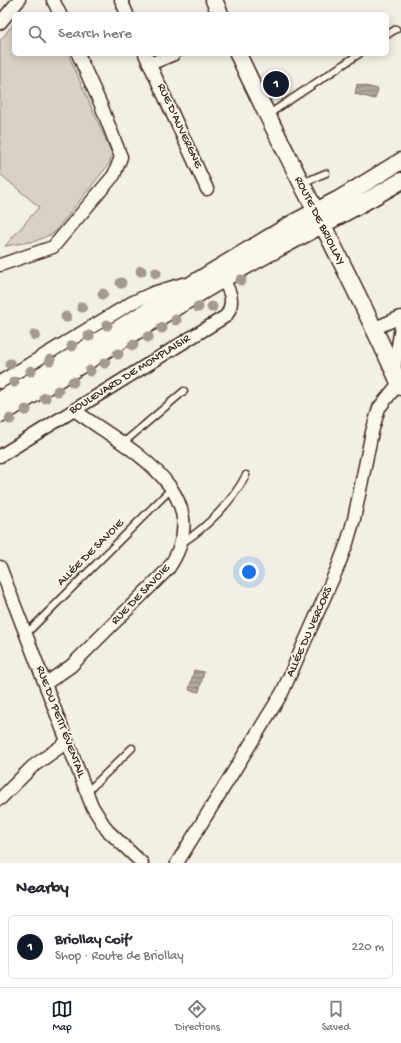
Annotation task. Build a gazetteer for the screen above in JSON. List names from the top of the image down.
{
  "streets": {
    "main road": ["ROUTE DE BRIOLLAY"],
    "street": [
      "RUE D'AUVERGNE",
      "BOULEVARD DE MONPLAISIR",
      "RUE DE SAVOIE",
      "ALLÉE DU VERCORS",
      "RUE DU PETIT ÉVENTAIL"
    ],
    "lane": ["ALLÉE DE SAVOIE"]
  },
  "crossings": [
    ["ROUTE DE BRIOLLAY", "ALLÉE DU VERCORS"],
    ["BOULEVARD DE MONPLAISIR", "RUE DE SAVOIE"],
    ["ALLÉE DE SAVOIE", "RUE DE SAVOIE"],
    ["ALLÉE DE SAVOIE", "RUE DU PETIT ÉVENTAIL"],
    ["RUE DE SAVOIE", "RUE DU PETIT ÉVENTAIL"]
  ],
  "page": {
    "search": "Search here",
    "pins": "1",
    "heading": "Nearby",
    "list": [
      {
        "mark": "1",
        "name": "Briollay Coif’",
        "note": "Shop · Route de Briollay",
        "value": "220 m"
      }
    ],
    "nav": ["Map", "Directions", "Saved"]
  }
}
